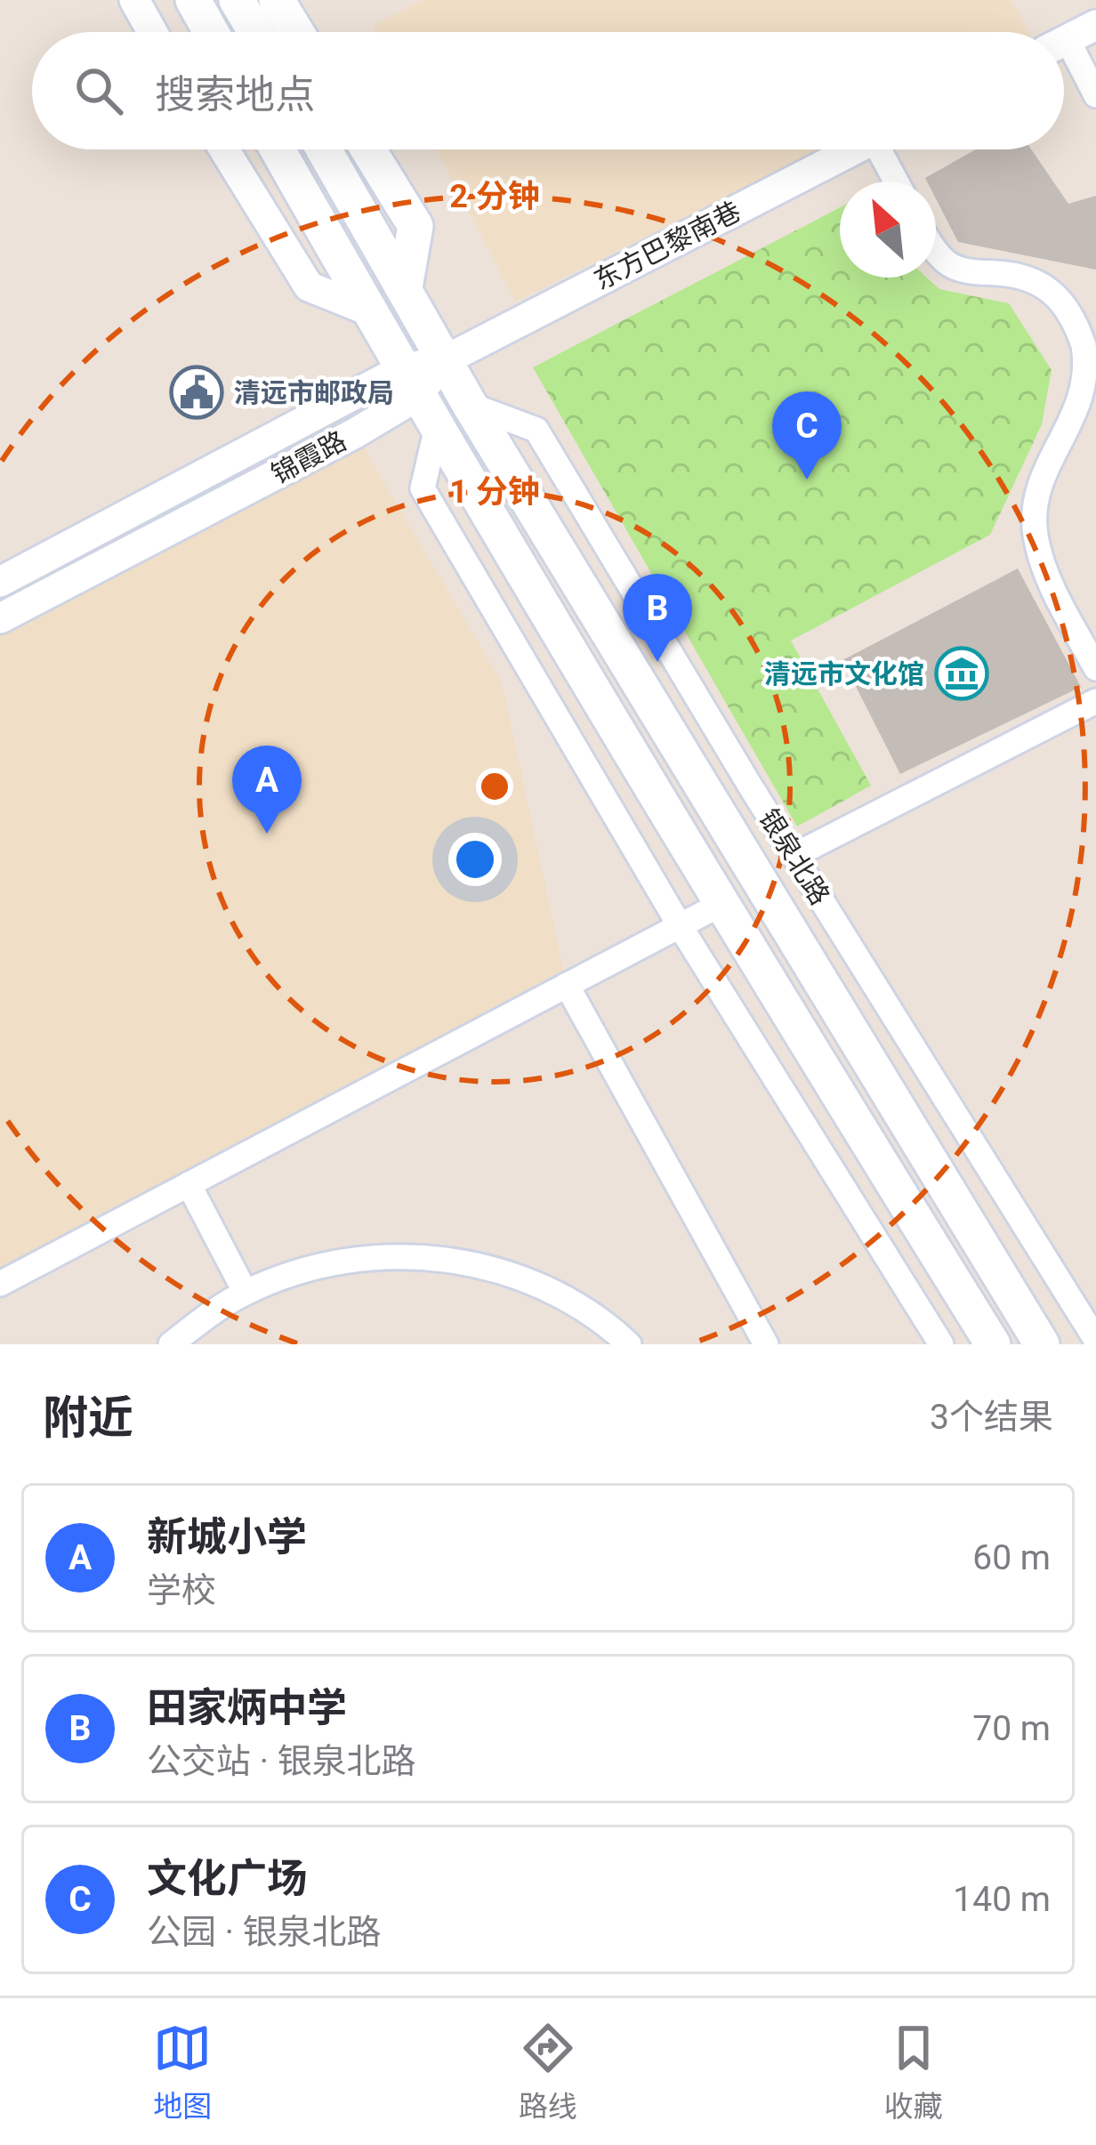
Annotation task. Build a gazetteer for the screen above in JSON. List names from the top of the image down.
{
  "streets": {
    "main road": ["银泉北路"],
    "street": ["东方巴黎南巷", "锦霞路"]
  },
  "crossings": [
    ["东方巴黎南巷", "锦霞路"],
    ["东方巴黎南巷", "银泉北路"],
    ["锦霞路", "银泉北路"]
  ],
  "places": {
    "public building": ["清远市邮政局"],
    "museum": ["清远市文化馆"]
  },
  "north": "top left",
  "page": {
    "search": "搜索地点",
    "pins": ["C", "B", "A"],
    "heading": ["附近", "3个结果"],
    "list": [
      {
        "mark": "A",
        "name": "新城小学",
        "note": "学校",
        "value": "60 m"
      },
      {
        "mark": "B",
        "name": "田家炳中学",
        "note": "公交站 · 银泉北路",
        "value": "70 m"
      },
      {
        "mark": "C",
        "name": "文化广场",
        "note": "公园 · 银泉北路",
        "value": "140 m"
      }
    ],
    "nav": ["地图", "路线", "收藏"]
  },
  "rings": ["2 分钟", "1 分钟"]
}
